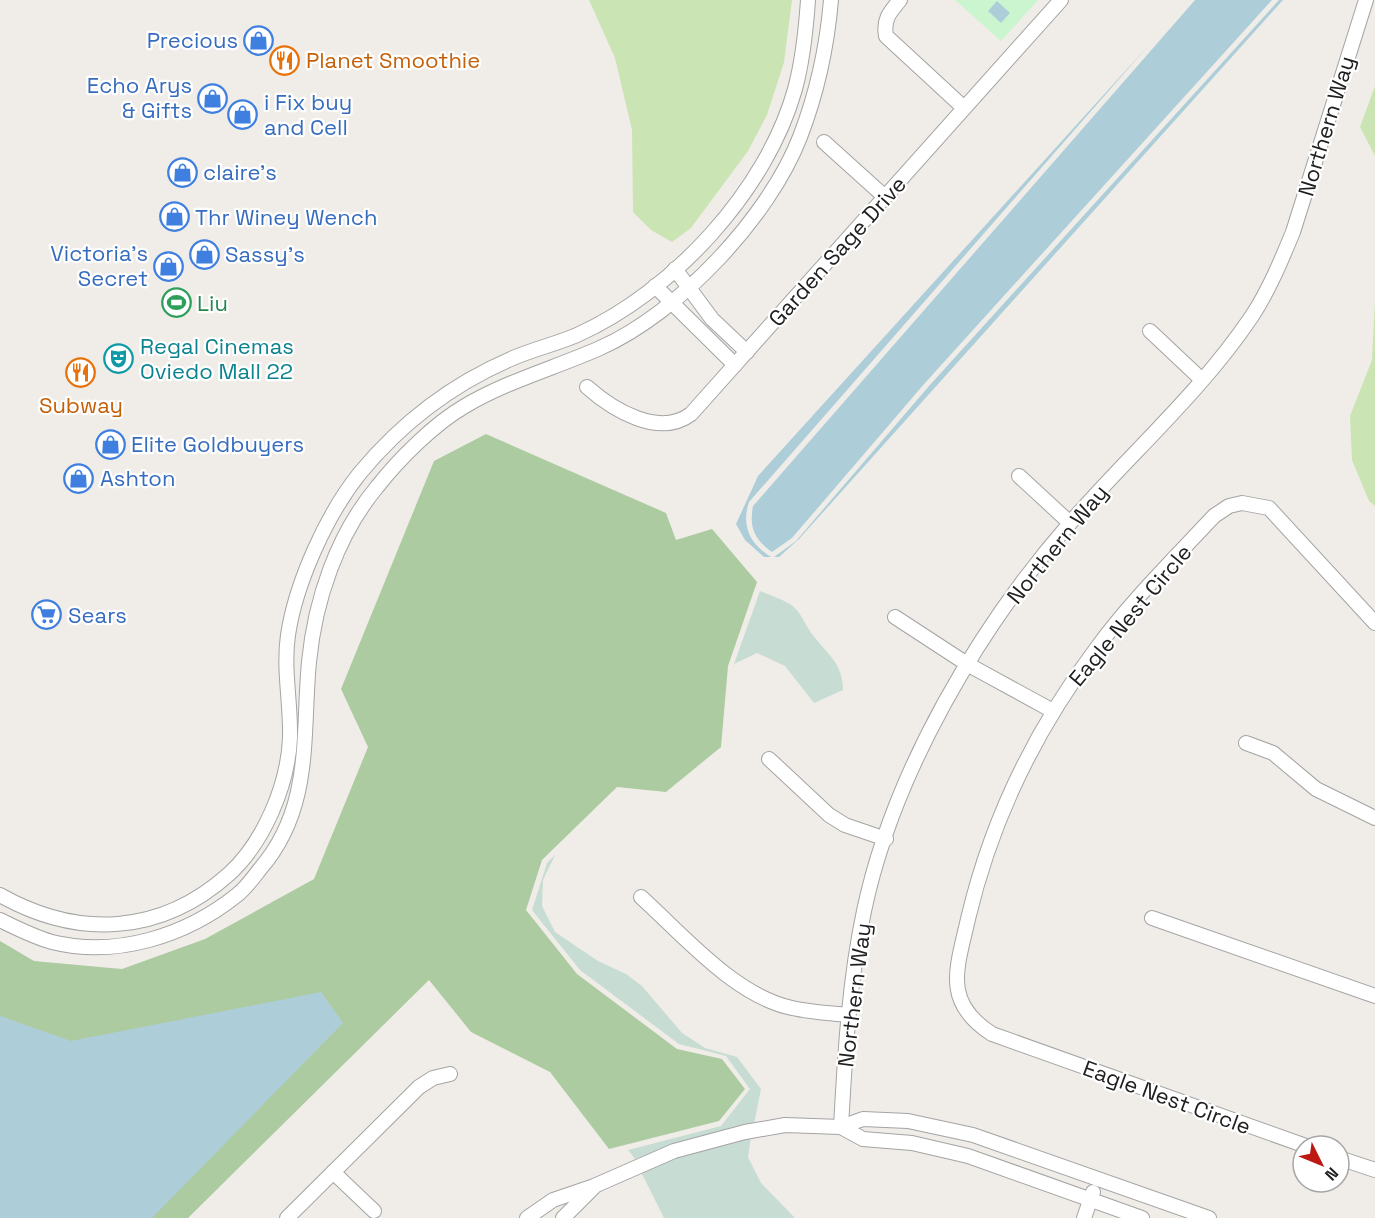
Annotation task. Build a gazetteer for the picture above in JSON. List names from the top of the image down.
{
  "streets": {
    "street": ["Northern Way", "Garden Sage Drive", "Eagle Nest Circle"]
  },
  "places": {
    "shop": [
      "Precious",
      "Echo Arys & Gifts",
      "i Fix buy and Cell",
      "claire's",
      "Thr Winey Wench",
      "Sassy's",
      "Victoria's Secret",
      "Elite Goldbuyers",
      "Ashton"
    ],
    "restaurant": ["Planet Smoothie", "Subway"],
    "sports": ["Liu"],
    "theatre": ["Regal Cinemas Oviedo Mall 22"],
    "supermarket": ["Sears"]
  },
  "north": "bottom right"
}
